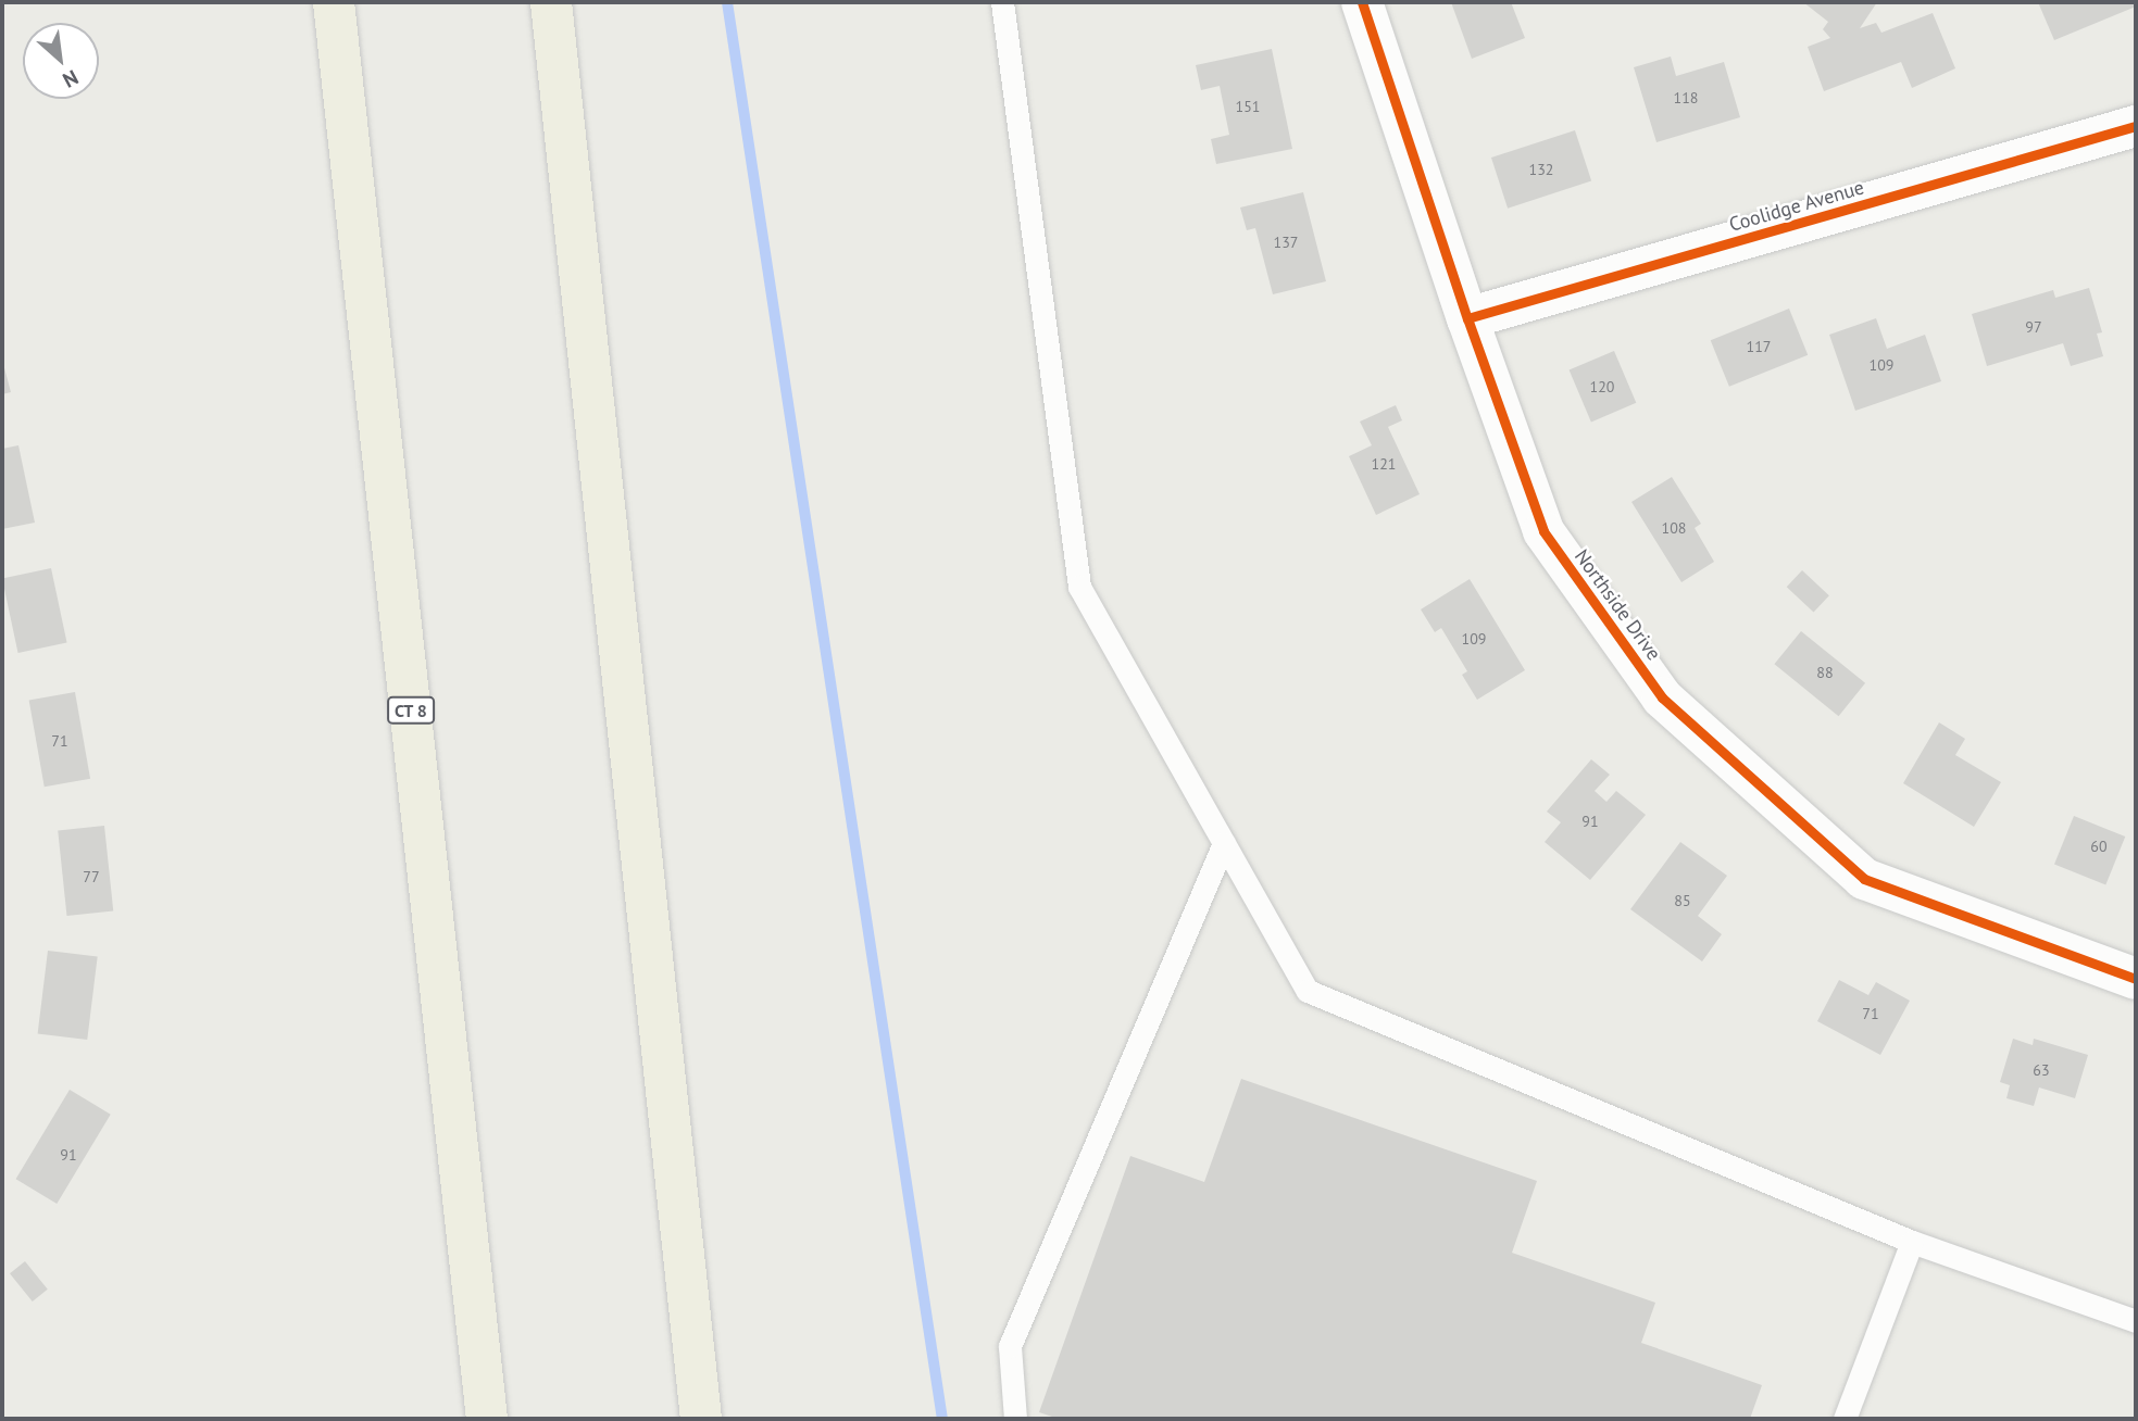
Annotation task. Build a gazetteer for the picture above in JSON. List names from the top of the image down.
{
  "streets": {
    "highway": ["CT 8"],
    "street": ["Coolidge Avenue", "Northside Drive"]
  },
  "crossings": [
    ["Coolidge Avenue", "Northside Drive"]
  ],
  "house_numbers": [
    "118",
    "151",
    "132",
    "137",
    "97",
    "117",
    "109",
    "120",
    "121",
    "108",
    "109",
    "88",
    "71",
    "91",
    "60",
    "77",
    "85",
    "71",
    "63",
    "91"
  ],
  "north": "bottom right"
}
